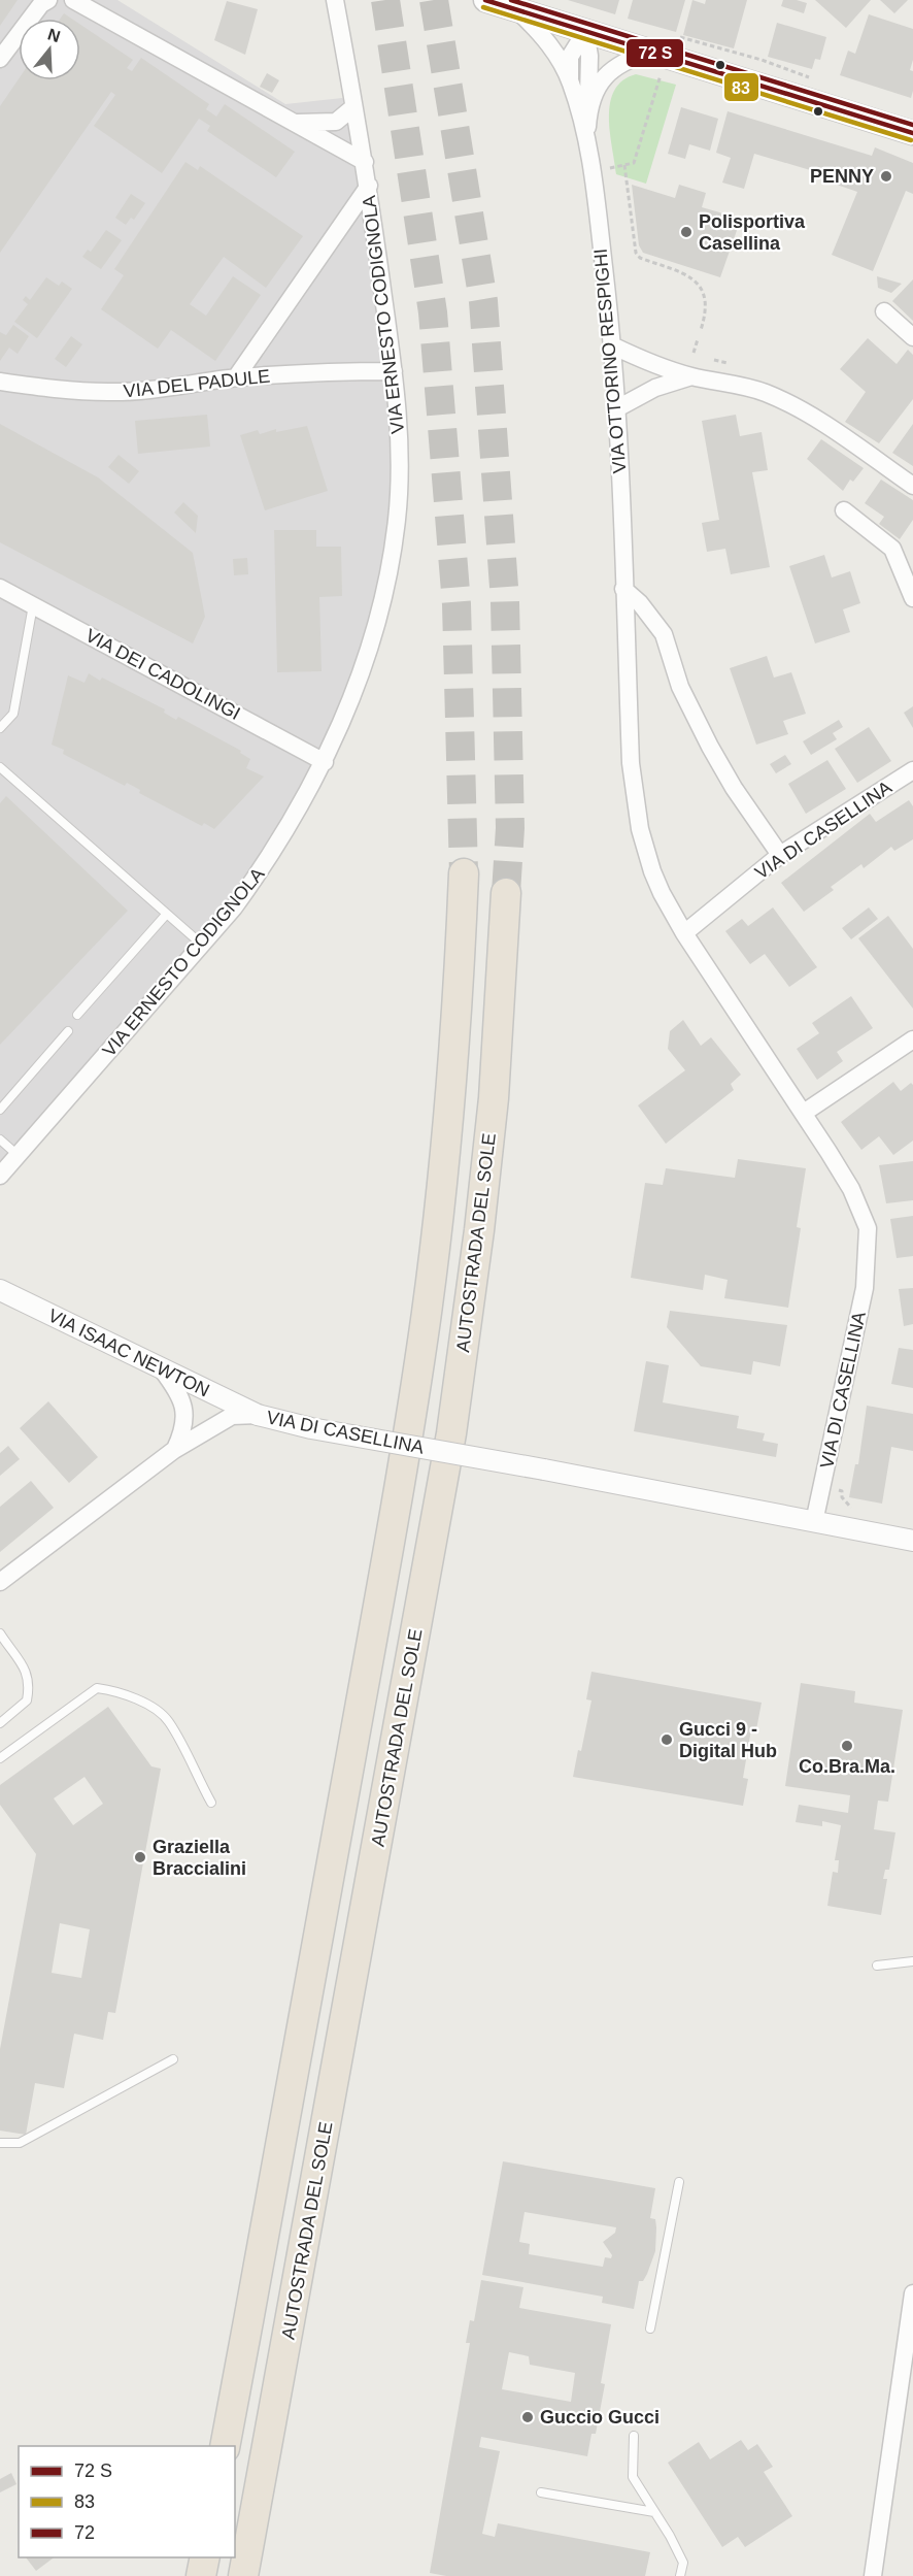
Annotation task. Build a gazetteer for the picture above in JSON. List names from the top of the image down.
{
  "streets": {
    "highway": ["AUTOSTRADA DEL SOLE"],
    "street": [
      "VIA ERNESTO CODIGNOLA",
      "VIA OTTORINO RESPIGHI",
      "VIA DEL PADULE",
      "VIA DEI CADOLINGI",
      "VIA DI CASELLINA",
      "VIA ISAAC NEWTON"
    ]
  },
  "crossings": [
    ["VIA ERNESTO CODIGNOLA", "VIA DEL PADULE"],
    ["VIA ERNESTO CODIGNOLA", "VIA DEI CADOLINGI"],
    ["VIA OTTORINO RESPIGHI", "VIA DI CASELLINA"],
    ["VIA DI CASELLINA", "VIA ISAAC NEWTON"]
  ],
  "places": [
    "PENNY",
    "Polisportiva Casellina",
    "Gucci 9 - Digital Hub",
    "Co.Bra.Ma.",
    "Graziella Braccialini",
    "Guccio Gucci"
  ],
  "lines": ["transit line 72", "transit line 83"],
  "legend": ["72 S", "83", "72"],
  "north": "top"
}
